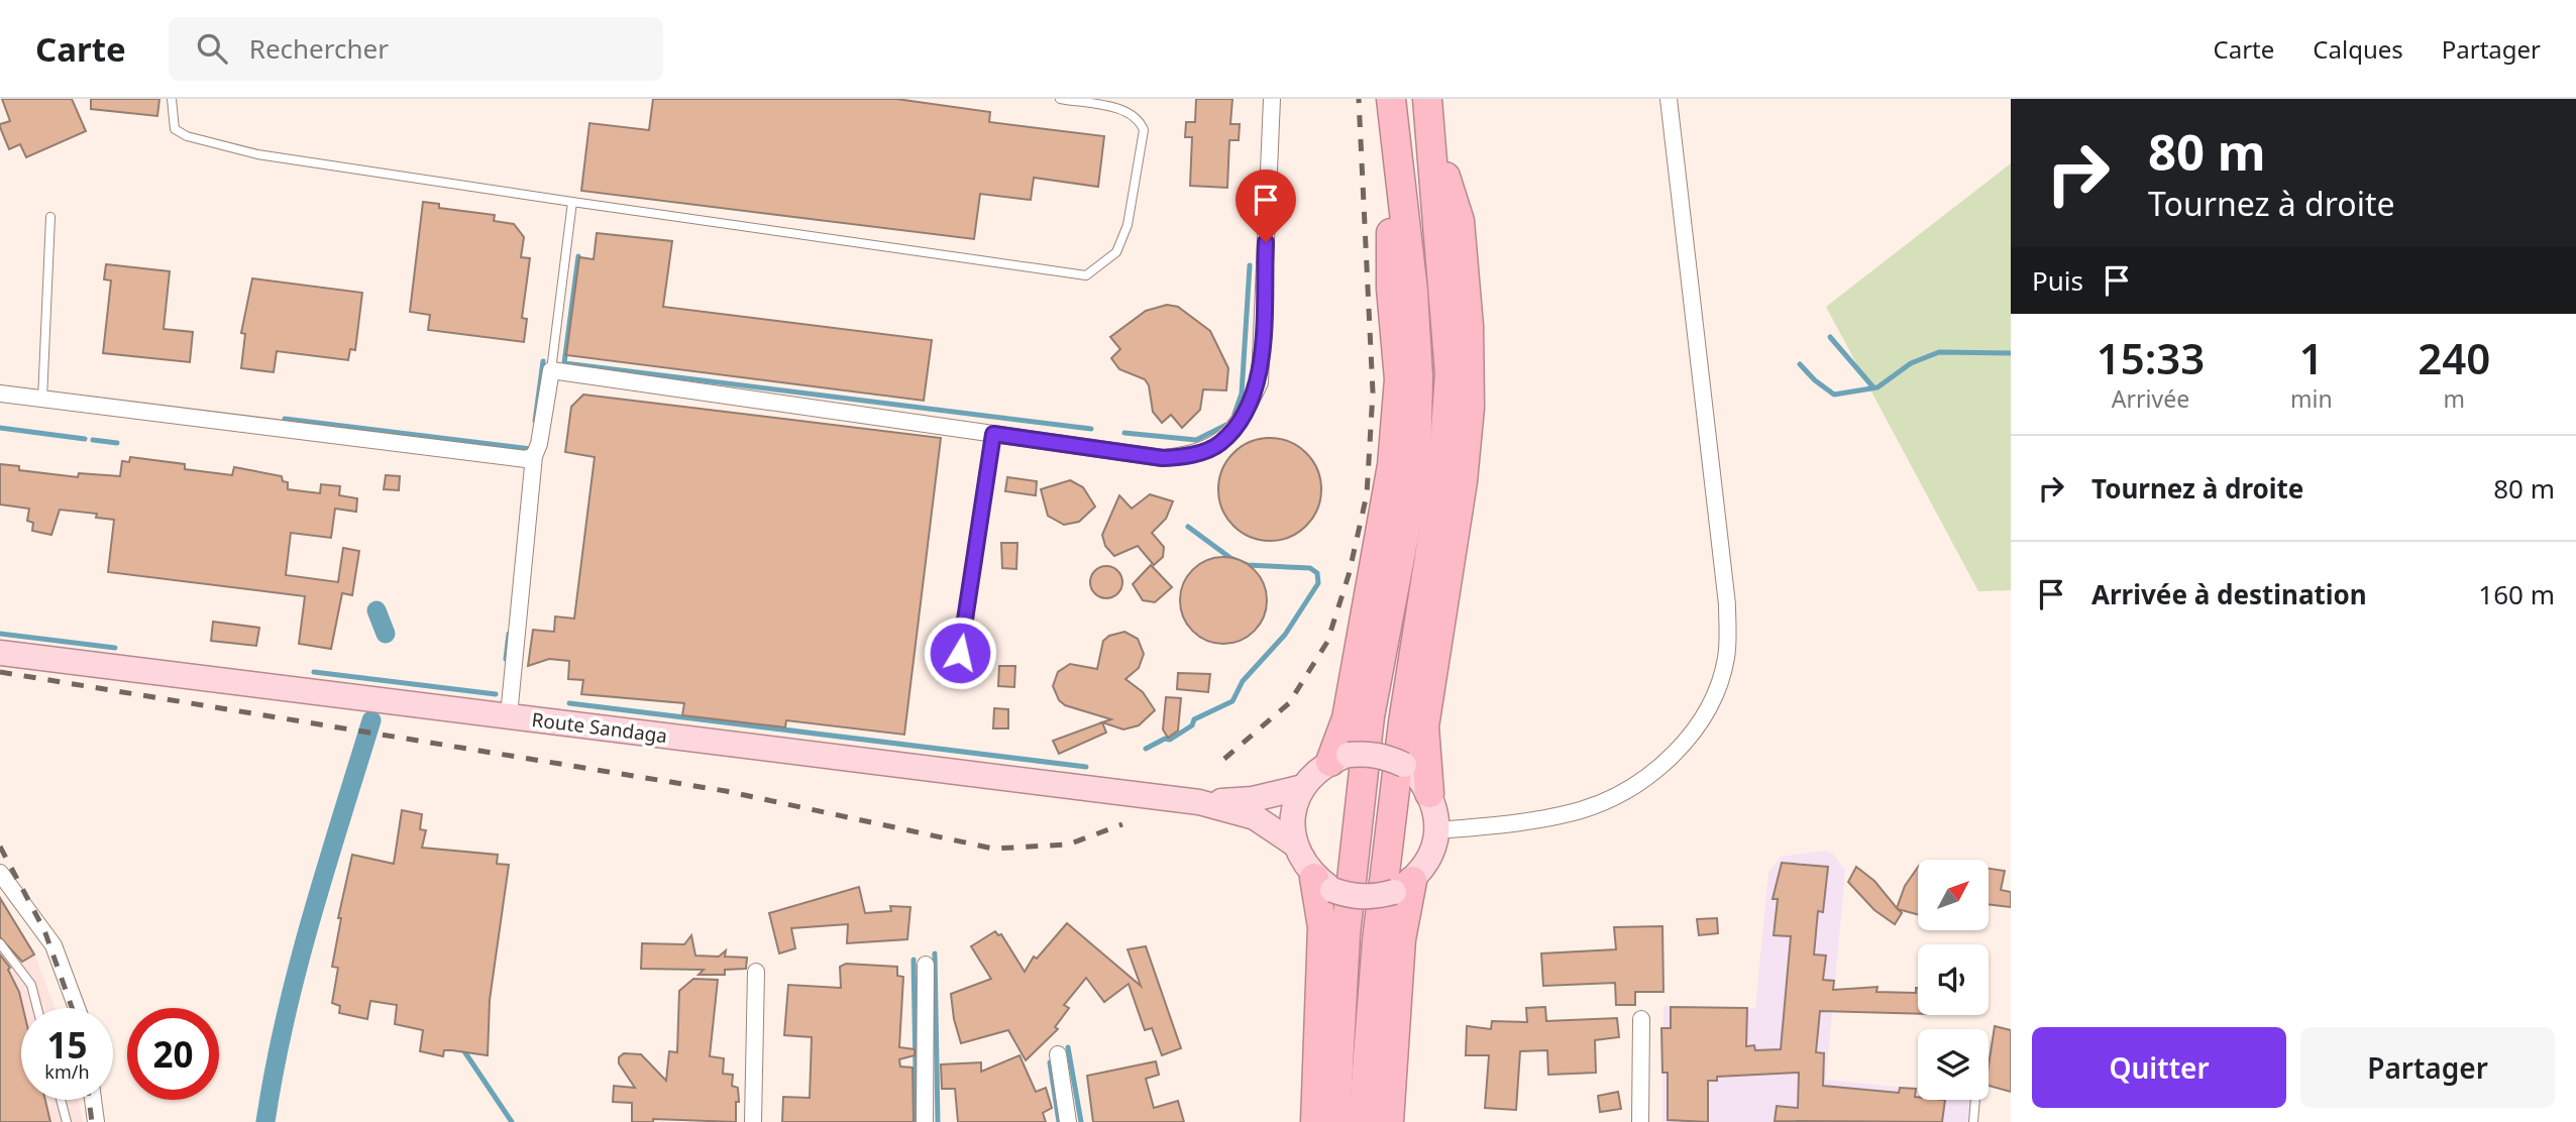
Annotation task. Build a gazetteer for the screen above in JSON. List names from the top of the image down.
{
  "streets": {
    "main road": ["Route Sandaga"]
  },
  "north": "top right",
  "page": {
    "header": "Carte",
    "search": "Rechercher",
    "nav": ["Carte", "Calques", "Partager"],
    "turn": ["80 m", "Tournez à droite"],
    "then": "Puis",
    "eta": [
      "15:33",
      "Arrivée",
      "1",
      "min",
      "240",
      "m"
    ],
    "list": [
      {
        "name": "Tournez à droite",
        "value": "80 m"
      },
      {
        "name": "Arrivée à destination",
        "value": "160 m"
      }
    ],
    "speed": "15 km/h",
    "limit": "20",
    "buttons": ["Quitter", "Partager"]
  }
}
